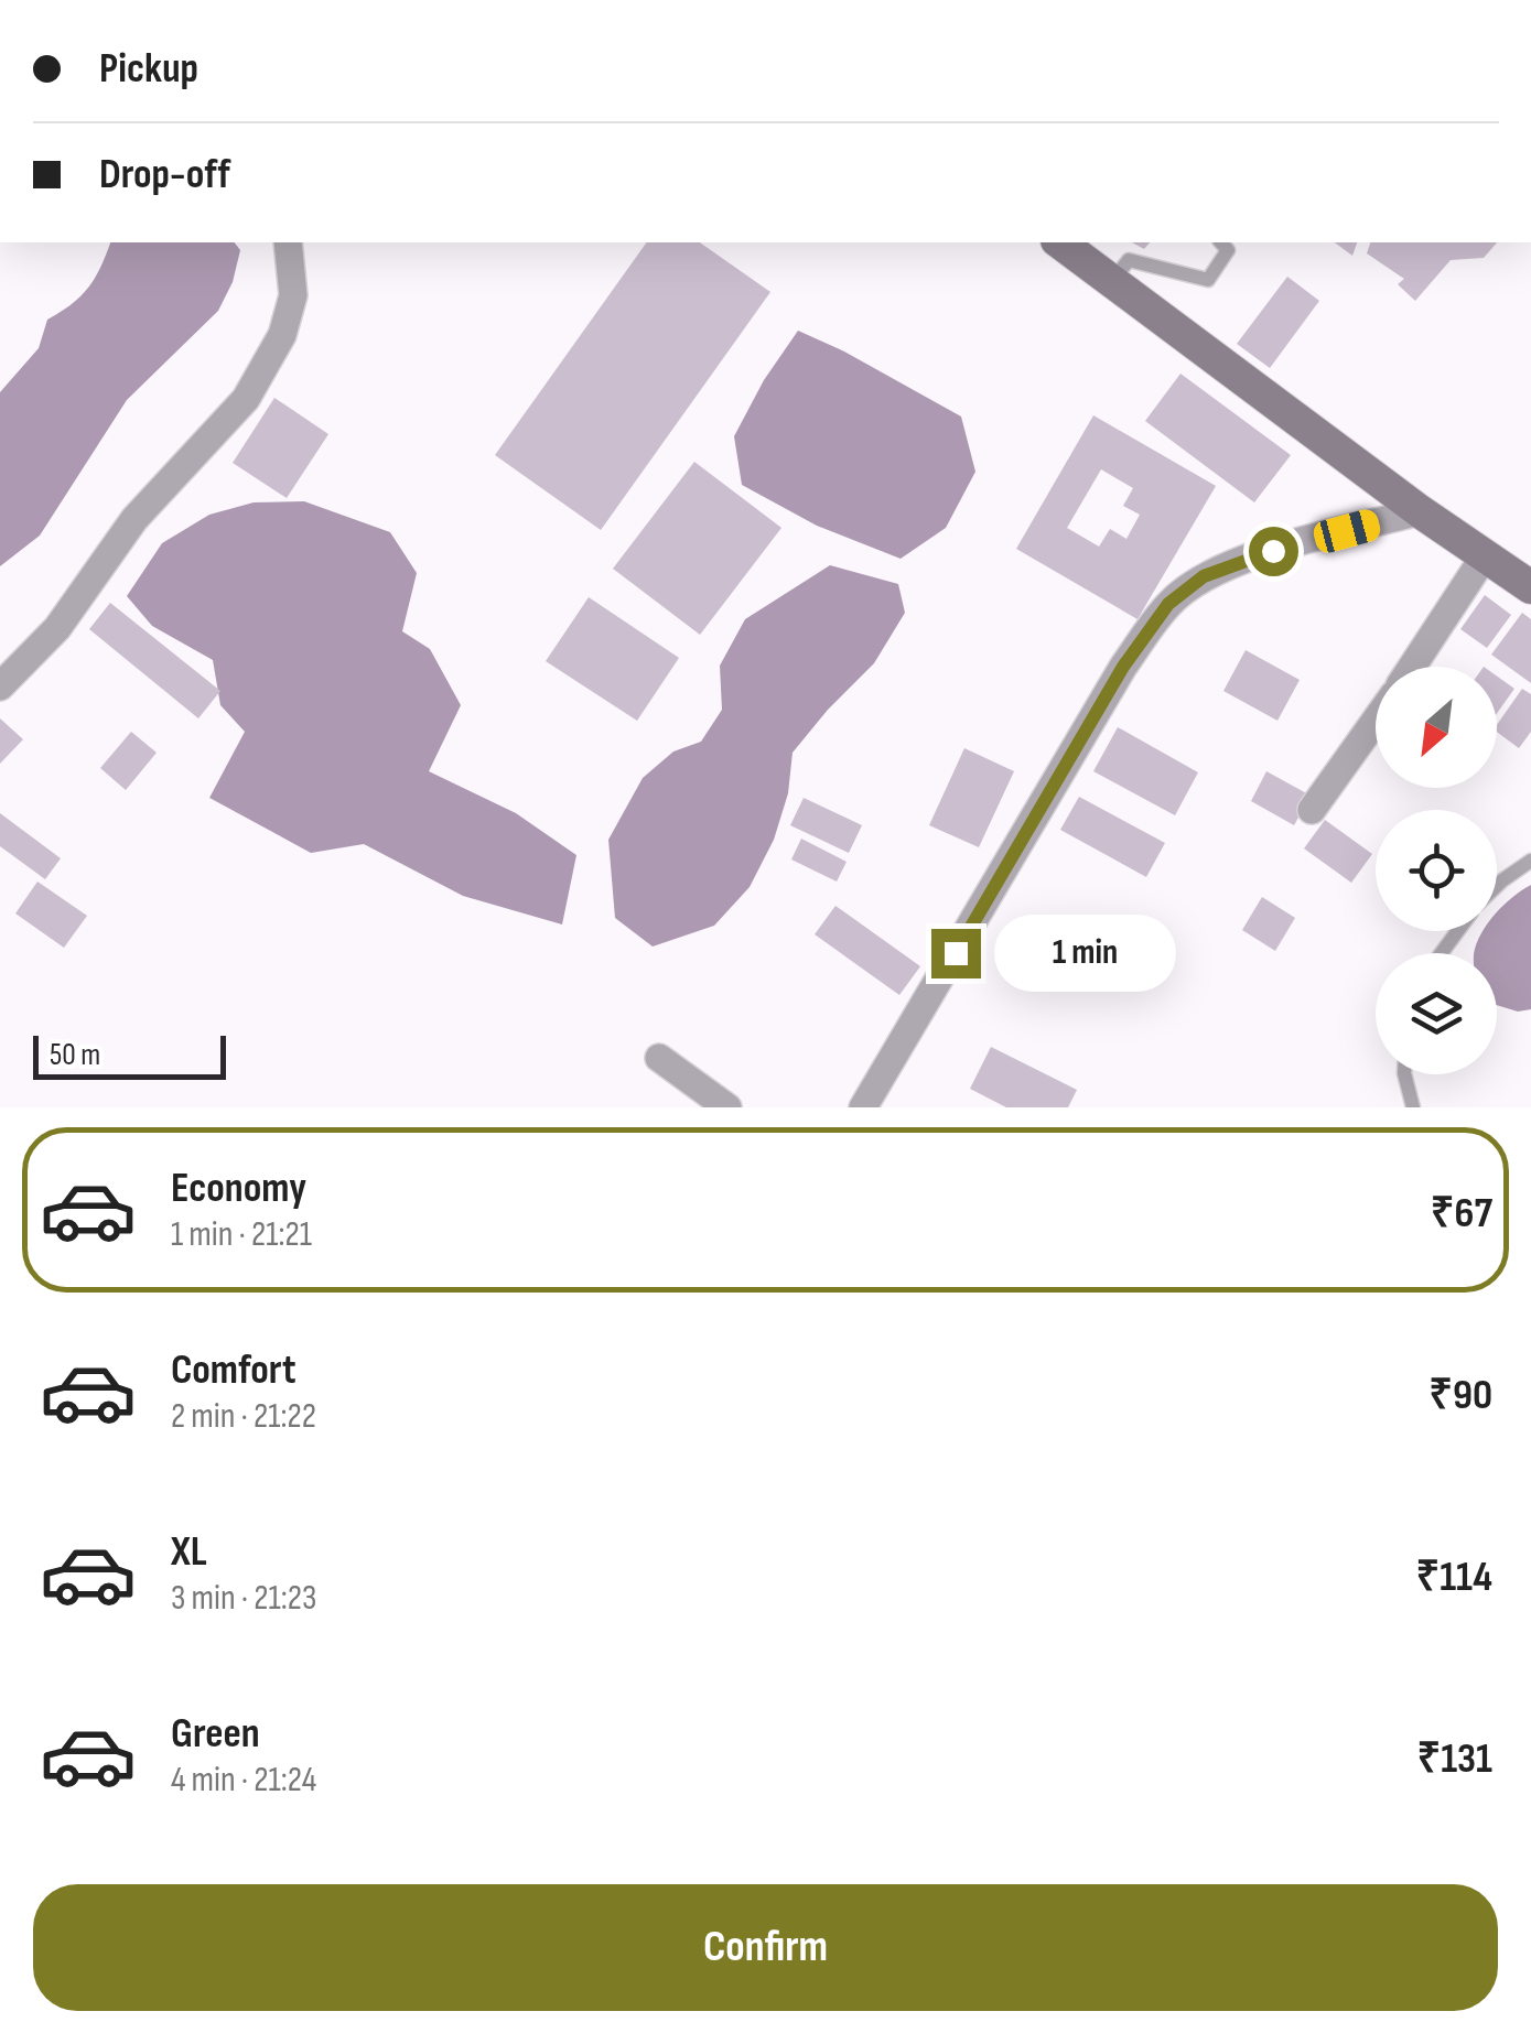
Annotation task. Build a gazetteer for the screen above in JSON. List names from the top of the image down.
{
  "scale_bar": "50 m",
  "north": "bottom left",
  "page": {
    "banner": ["Pickup", "Drop-off"],
    "bubble": "1 min",
    "scale": "50 m",
    "list": [
      {
        "name": "Economy",
        "note": "1 min · 21:21",
        "value": "₹67"
      },
      {
        "name": "Comfort",
        "note": "2 min · 21:22",
        "value": "₹90"
      },
      {
        "name": "XL",
        "note": "3 min · 21:23",
        "value": "₹114"
      },
      {
        "name": "Green",
        "note": "4 min · 21:24",
        "value": "₹131"
      }
    ],
    "buttons": "Confirm"
  }
}
